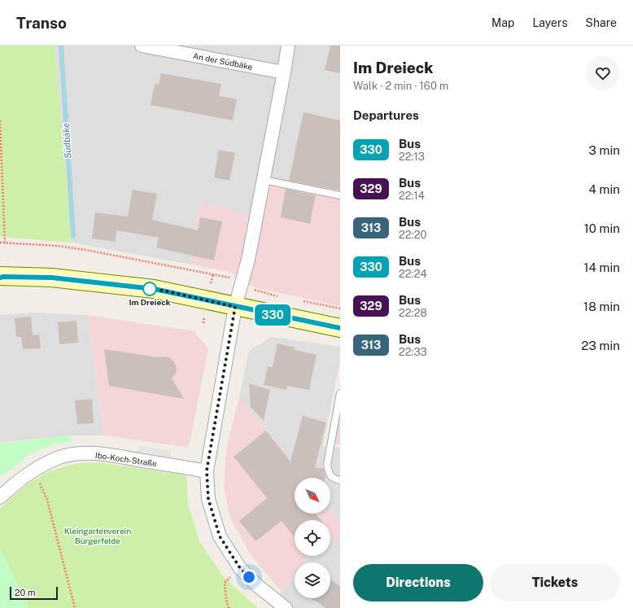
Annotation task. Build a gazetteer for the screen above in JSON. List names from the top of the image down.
{
  "streets": {
    "street": ["An der Südbäke", "Ibo-Koch-Straße"]
  },
  "water": ["Südbäke"],
  "parks": ["Kleingartenverein Bürgerfelde"],
  "places": ["Im Dreieck"],
  "lines": ["bus line 330"],
  "scale_bar": "20 m",
  "north": "bottom right",
  "page": {
    "header": "Transo",
    "nav": ["Map", "Layers", "Share"],
    "on_map": "330",
    "heading": [
      ["Im Dreieck", "Walk · 2 min · 160 m"],
      "Departures"
    ],
    "list": [
      {
        "mark": "330",
        "name": "Bus",
        "note": "22:13",
        "value": "3 min"
      },
      {
        "mark": "329",
        "name": "Bus",
        "note": "22:14",
        "value": "4 min"
      },
      {
        "mark": "313",
        "name": "Bus",
        "note": "22:20",
        "value": "10 min"
      },
      {
        "mark": "330",
        "name": "Bus",
        "note": "22:24",
        "value": "14 min"
      },
      {
        "mark": "329",
        "name": "Bus",
        "note": "22:28",
        "value": "18 min"
      },
      {
        "mark": "313",
        "name": "Bus",
        "note": "22:33",
        "value": "23 min"
      }
    ],
    "buttons": ["Directions", "Tickets"],
    "scale": "20 m"
  }
}
